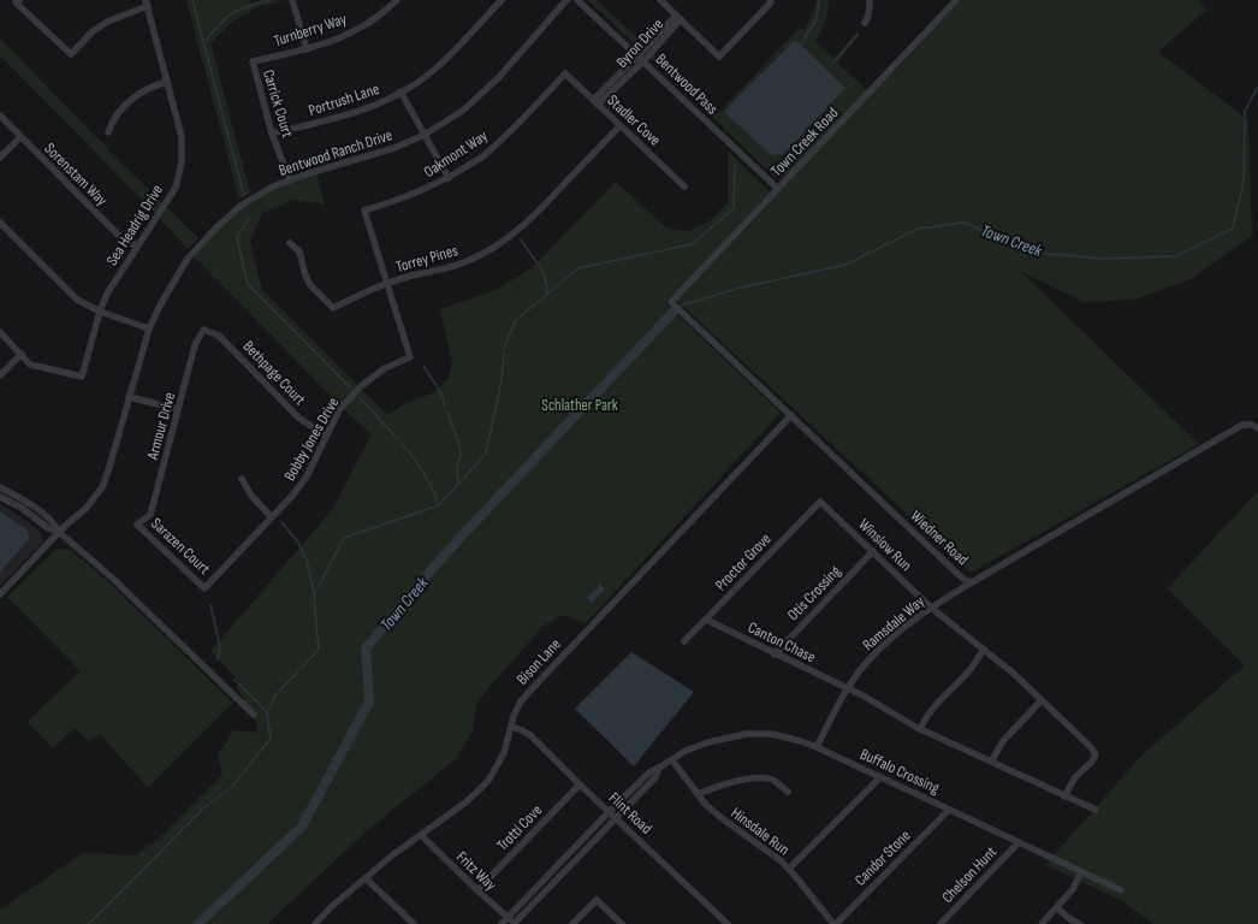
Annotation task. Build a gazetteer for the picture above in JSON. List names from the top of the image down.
{
  "streets": {
    "street": [
      "Turnberry Way",
      "Byron Drive",
      "Bentwood Pass",
      "Portrush Lane",
      "Carrick Court",
      "Stadler Cove",
      "Town Creek Road",
      "Bentwood Ranch Drive",
      "Oakmont Way",
      "Sorenstam Way",
      "Sea Headrig Drive",
      "Torrey Pines",
      "Bethpage Court",
      "Armour Drive",
      "Bobby Jones Drive",
      "Wiedner Road",
      "Winslow Run",
      "Sarazen Court",
      "Proctor Grove",
      "Otis Crossing",
      "Ramsdale Way",
      "Canton Chase",
      "Bison Lane",
      "Buffalo Crossing",
      "Flint Road",
      "Trotti Cove",
      "Hinsdale Run",
      "Candor Stone",
      "Fritz Way",
      "Chelson Hunt"
    ]
  },
  "crossings": [
    ["Turnberry Way", "Carrick Court"],
    ["Byron Drive", "Bentwood Pass"],
    ["Byron Drive", "Stadler Cove"],
    ["Bentwood Pass", "Town Creek Road"],
    ["Portrush Lane", "Carrick Court"],
    ["Carrick Court", "Bentwood Ranch Drive"],
    ["Stadler Cove", "Oakmont Way"],
    ["Stadler Cove", "Torrey Pines"],
    ["Town Creek Road", "Wiedner Road"],
    ["Oakmont Way", "Torrey Pines"],
    ["Oakmont Way", "Bobby Jones Drive"],
    ["Sorenstam Way", "Sea Headrig Drive"],
    ["Torrey Pines", "Bobby Jones Drive"],
    ["Bethpage Court", "Armour Drive"],
    ["Bethpage Court", "Bobby Jones Drive"],
    ["Armour Drive", "Sarazen Court"],
    ["Bobby Jones Drive", "Sarazen Court"],
    ["Wiedner Road", "Ramsdale Way"],
    ["Wiedner Road", "Bison Lane"],
    ["Winslow Run", "Proctor Grove"],
    ["Winslow Run", "Otis Crossing"],
    ["Winslow Run", "Ramsdale Way"],
    ["Winslow Run", "Canton Chase"],
    ["Proctor Grove", "Canton Chase"],
    ["Otis Crossing", "Canton Chase"],
    ["Ramsdale Way", "Canton Chase"],
    ["Ramsdale Way", "Buffalo Crossing"],
    ["Bison Lane", "Flint Road"],
    ["Bison Lane", "Fritz Way"],
    ["Buffalo Crossing", "Flint Road"],
    ["Buffalo Crossing", "Hinsdale Run"],
    ["Buffalo Crossing", "Candor Stone"],
    ["Buffalo Crossing", "Fritz Way"],
    ["Buffalo Crossing", "Chelson Hunt"],
    ["Flint Road", "Trotti Cove"],
    ["Trotti Cove", "Fritz Way"],
    ["Hinsdale Run", "Candor Stone"]
  ],
  "water": ["Town Creek"],
  "parks": ["Schlather Park"]
}
